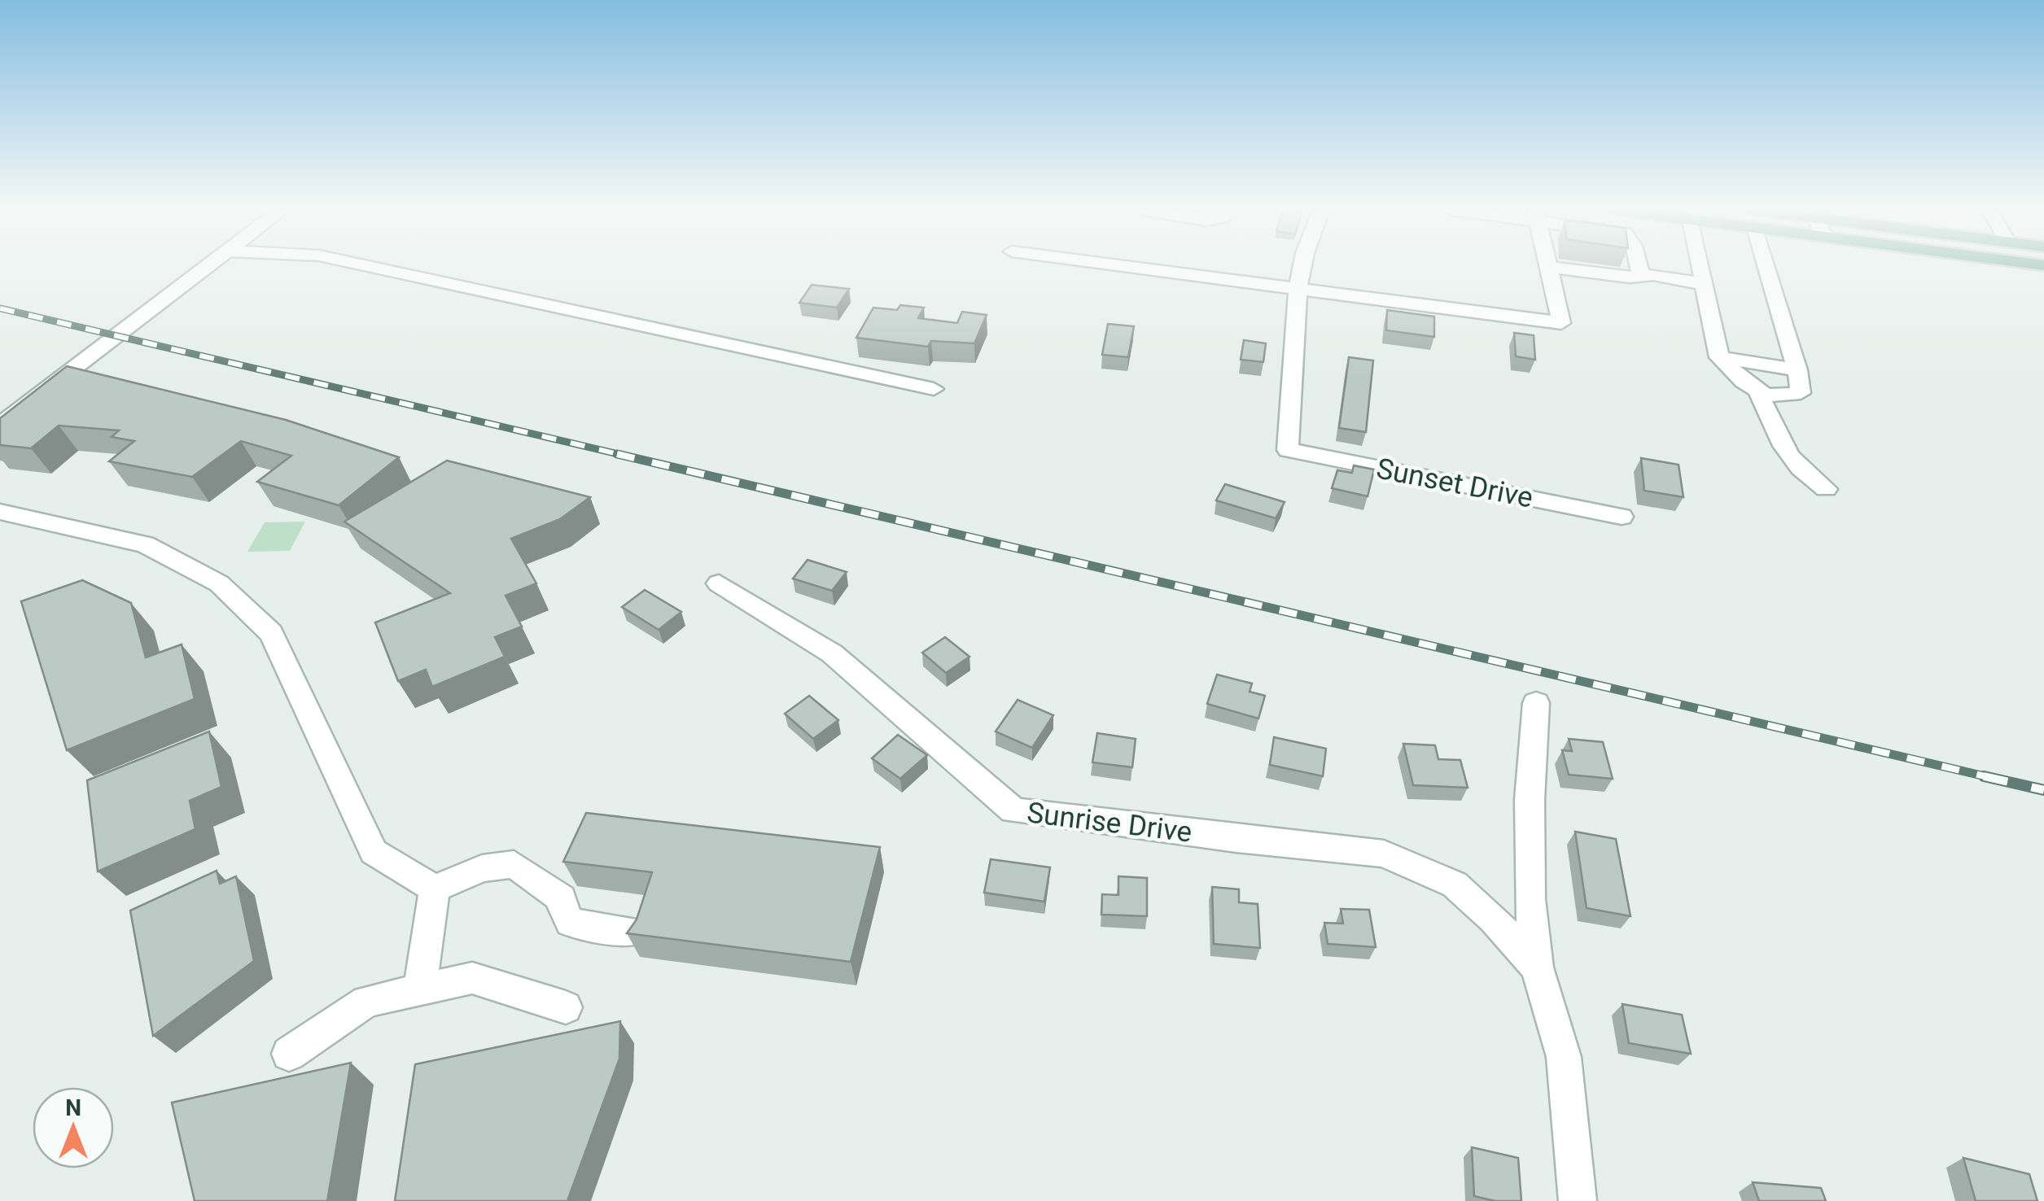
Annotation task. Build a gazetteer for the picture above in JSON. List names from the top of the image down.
{
  "streets": {
    "street": ["Sunset Drive", "Sunrise Drive"]
  },
  "north": "top"
}
